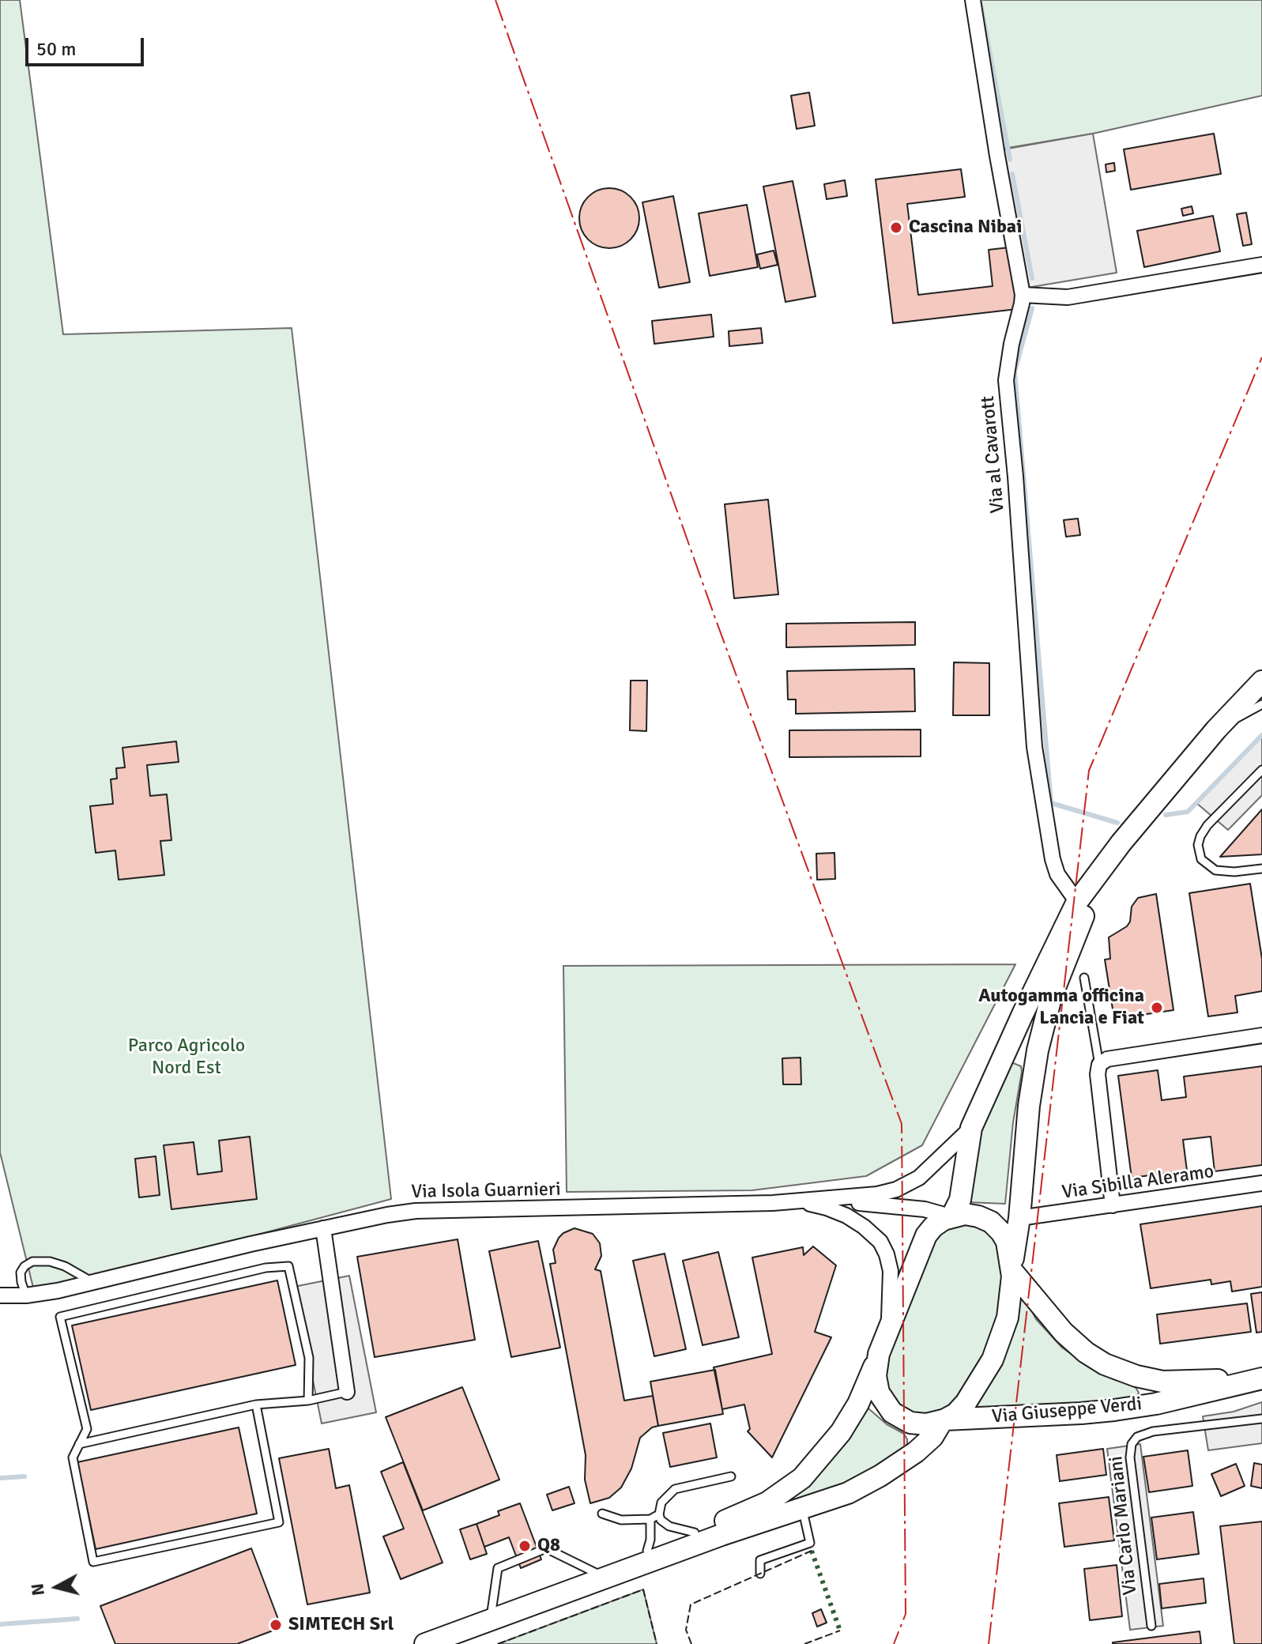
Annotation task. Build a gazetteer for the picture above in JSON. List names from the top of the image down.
{
  "streets": {
    "main road": ["Via Giuseppe Verdi"],
    "street": ["Via al Cavarott", "Via Sibilla Aleramo", "Via Isola Guarnieri"],
    "lane": ["Via Carlo Mariani"]
  },
  "parks": ["Parco Agricolo Nord Est"],
  "places": [
    "Cascina Nibai",
    "Autogamma officina Lancia e Fiat",
    "Q8",
    "SIMTECH Srl"
  ],
  "scale_bar": "50 m",
  "north": "left"
}
